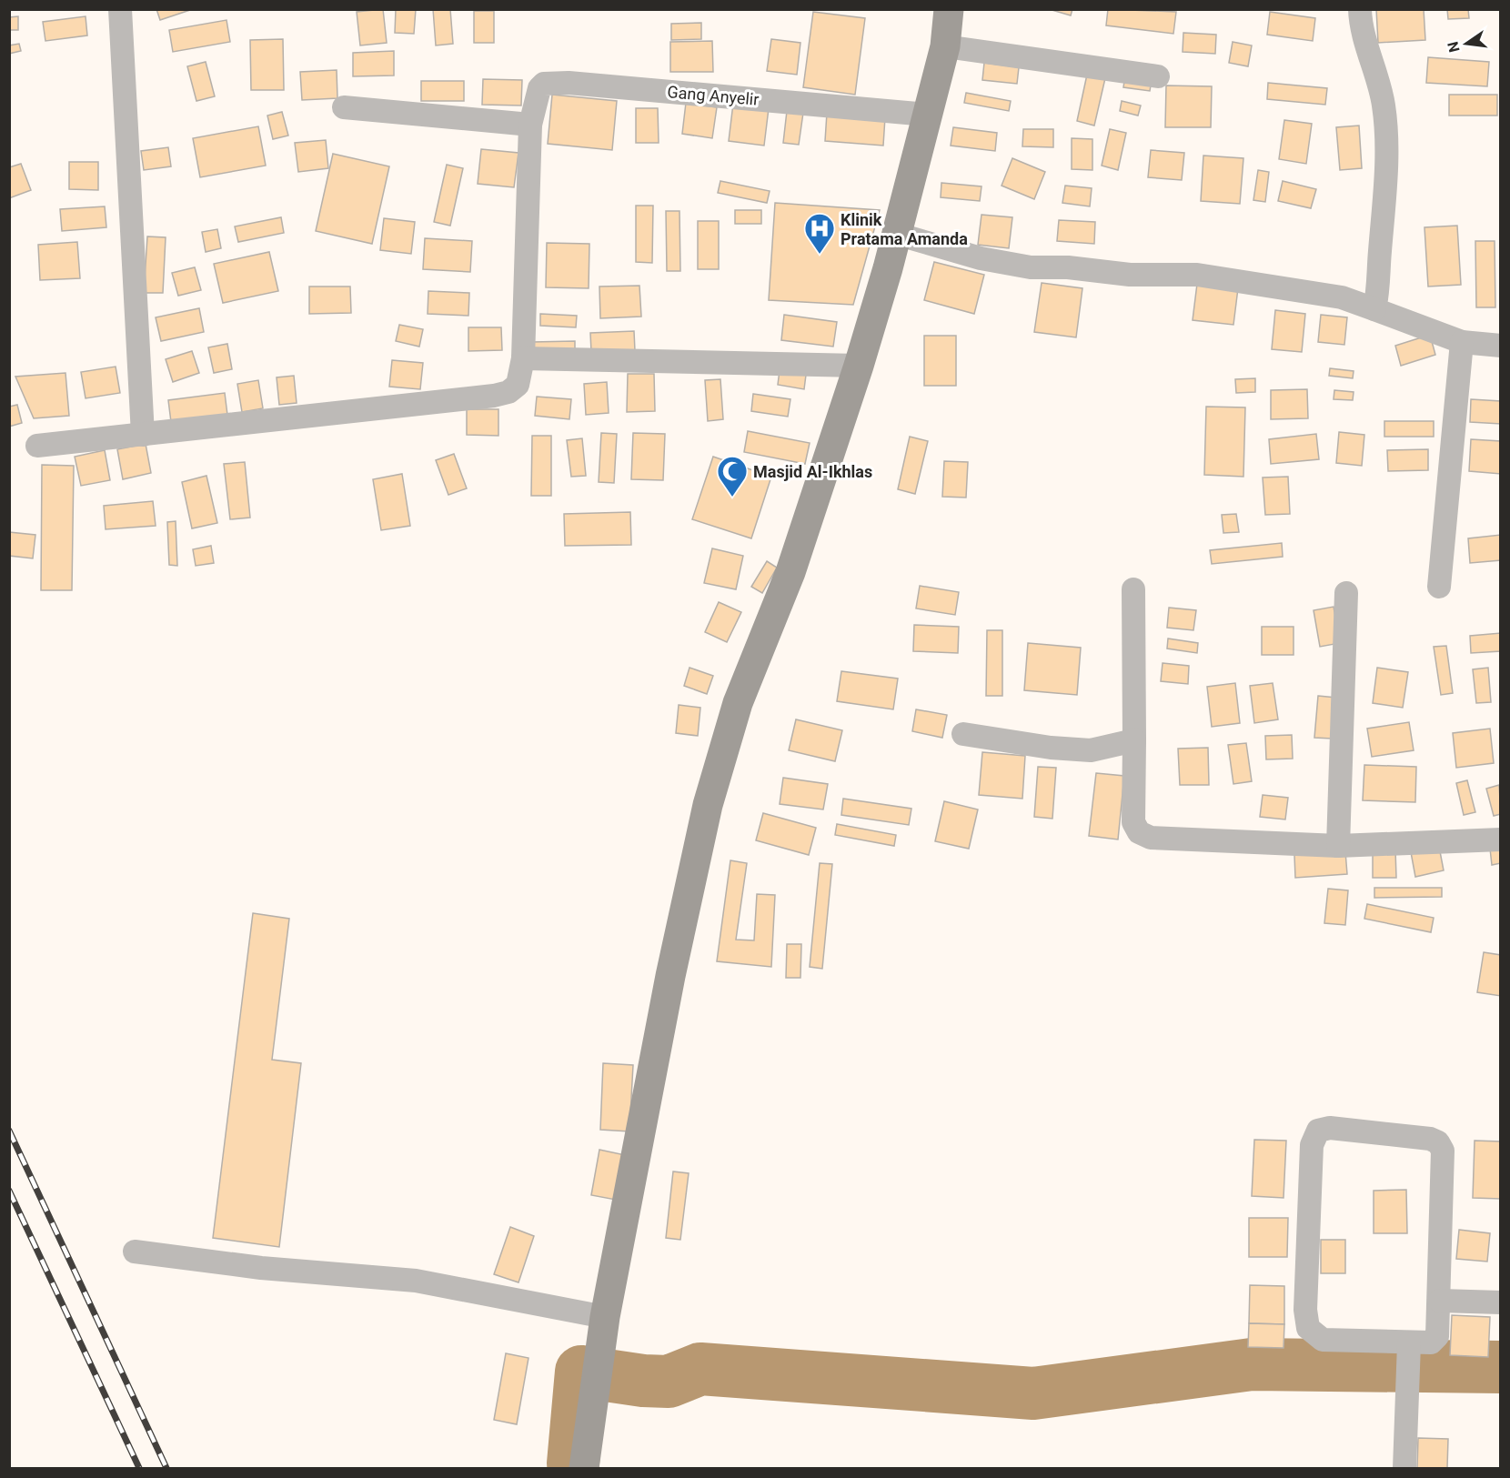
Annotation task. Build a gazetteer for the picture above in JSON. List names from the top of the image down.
{
  "streets": {
    "street": ["Gang Anyelir"]
  },
  "places": {
    "hospital": ["Klinik Pratama Amanda"],
    "mosque": ["Masjid Al-Ikhlas"]
  },
  "north": "left"
}
